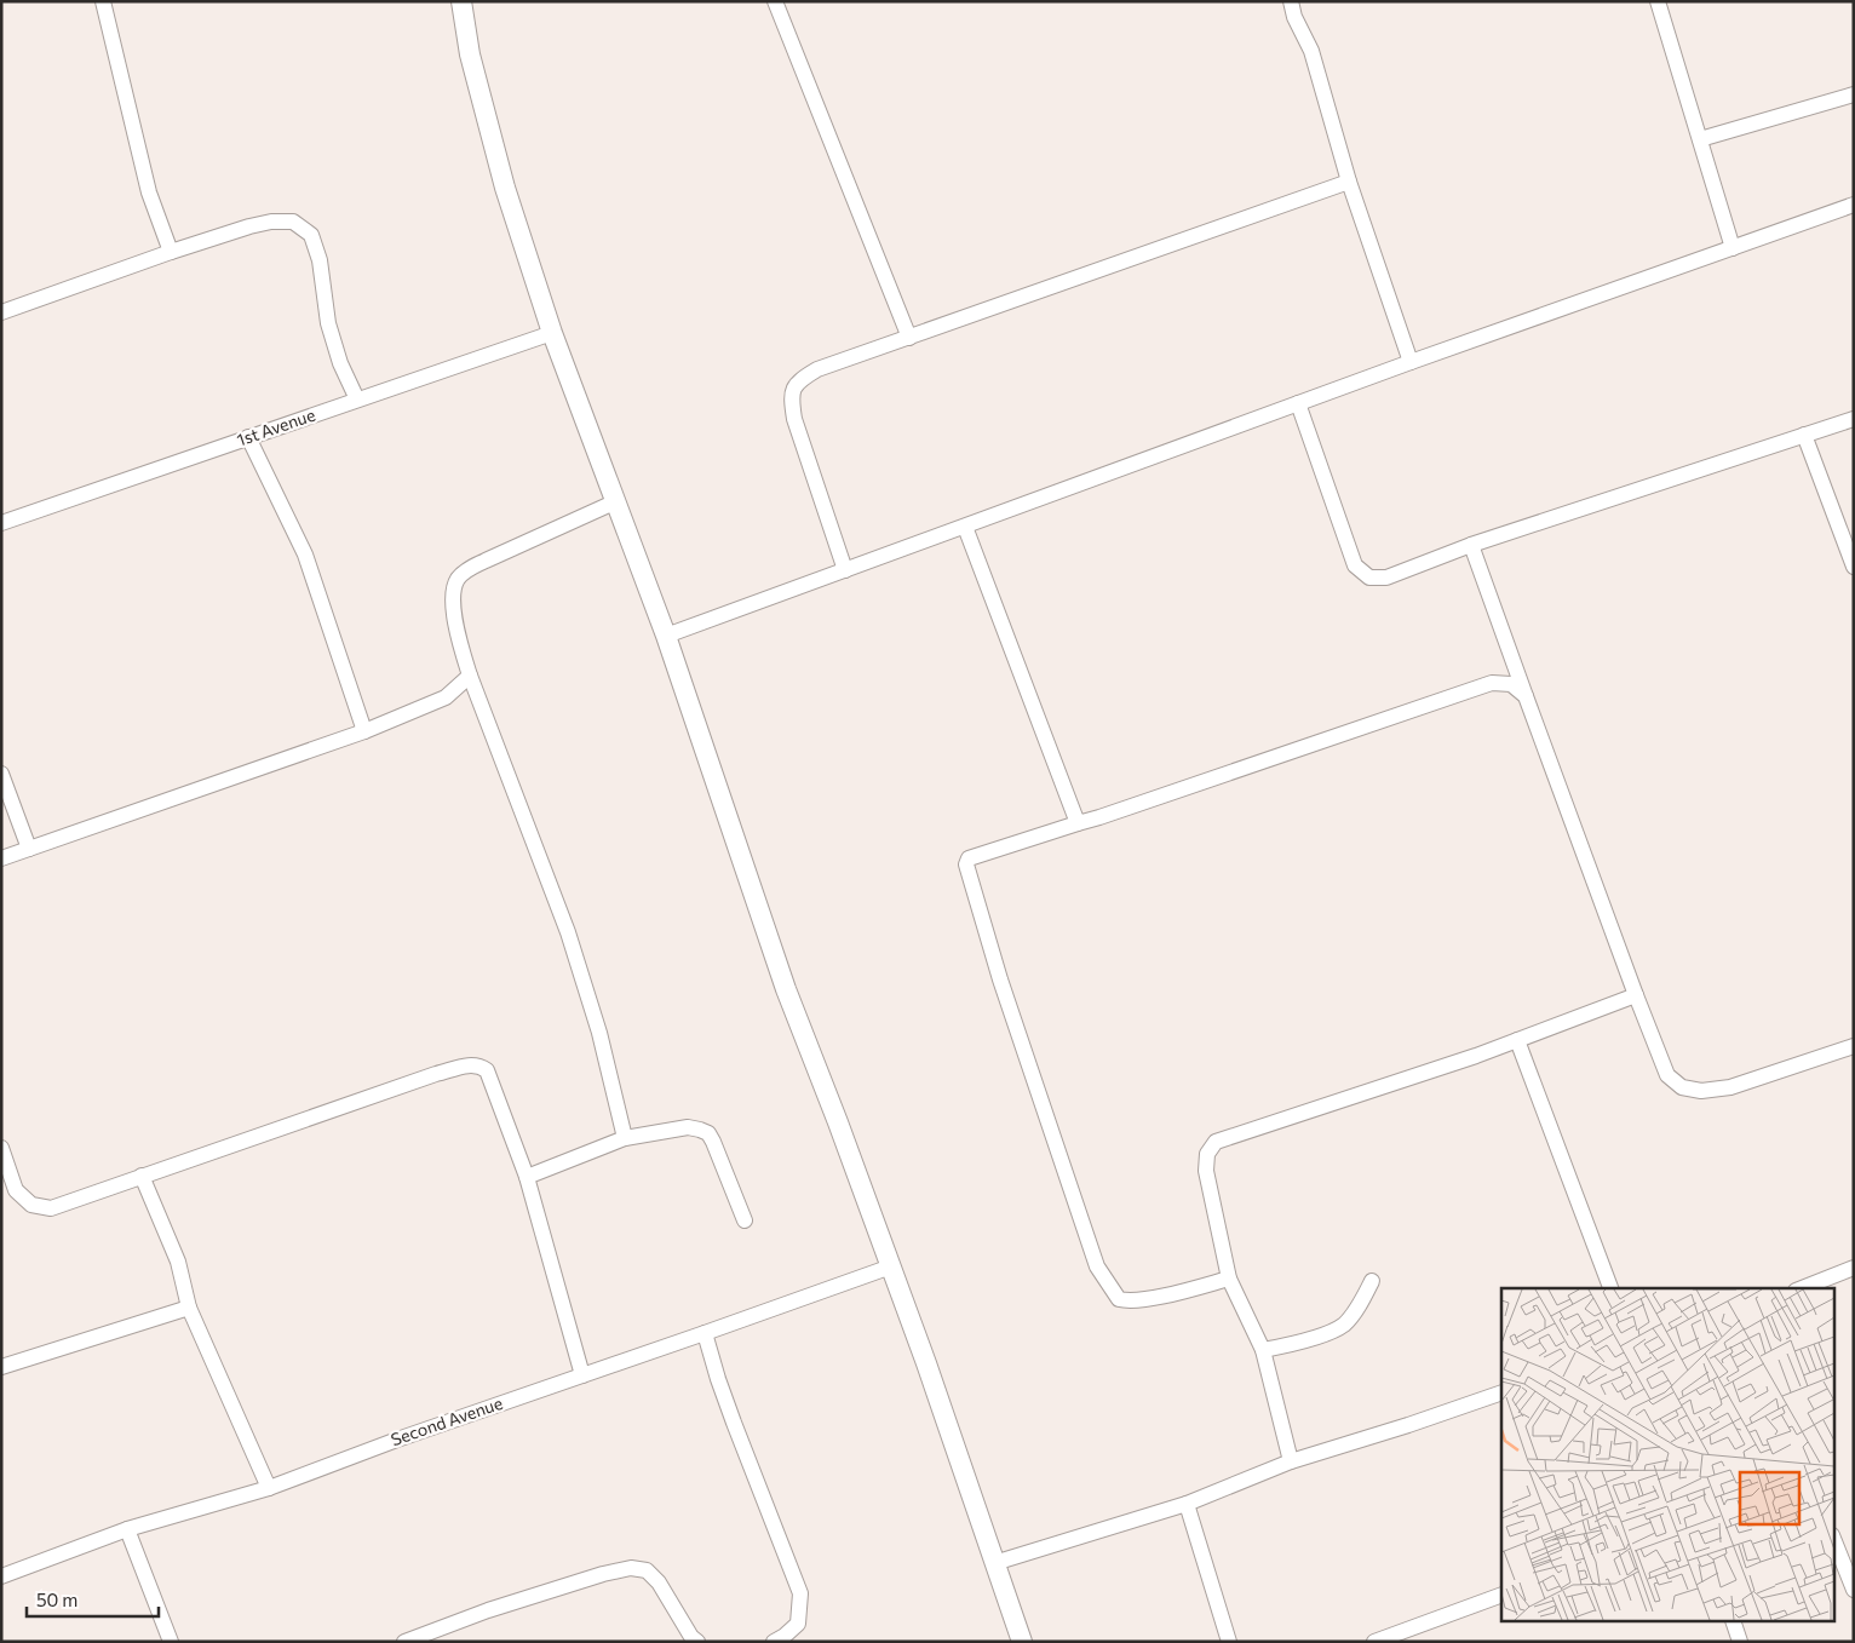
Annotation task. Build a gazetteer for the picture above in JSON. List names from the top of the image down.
{
  "streets": {
    "street": ["1st Avenue", "Second Avenue"]
  },
  "scale_bar": "50 m"
}
